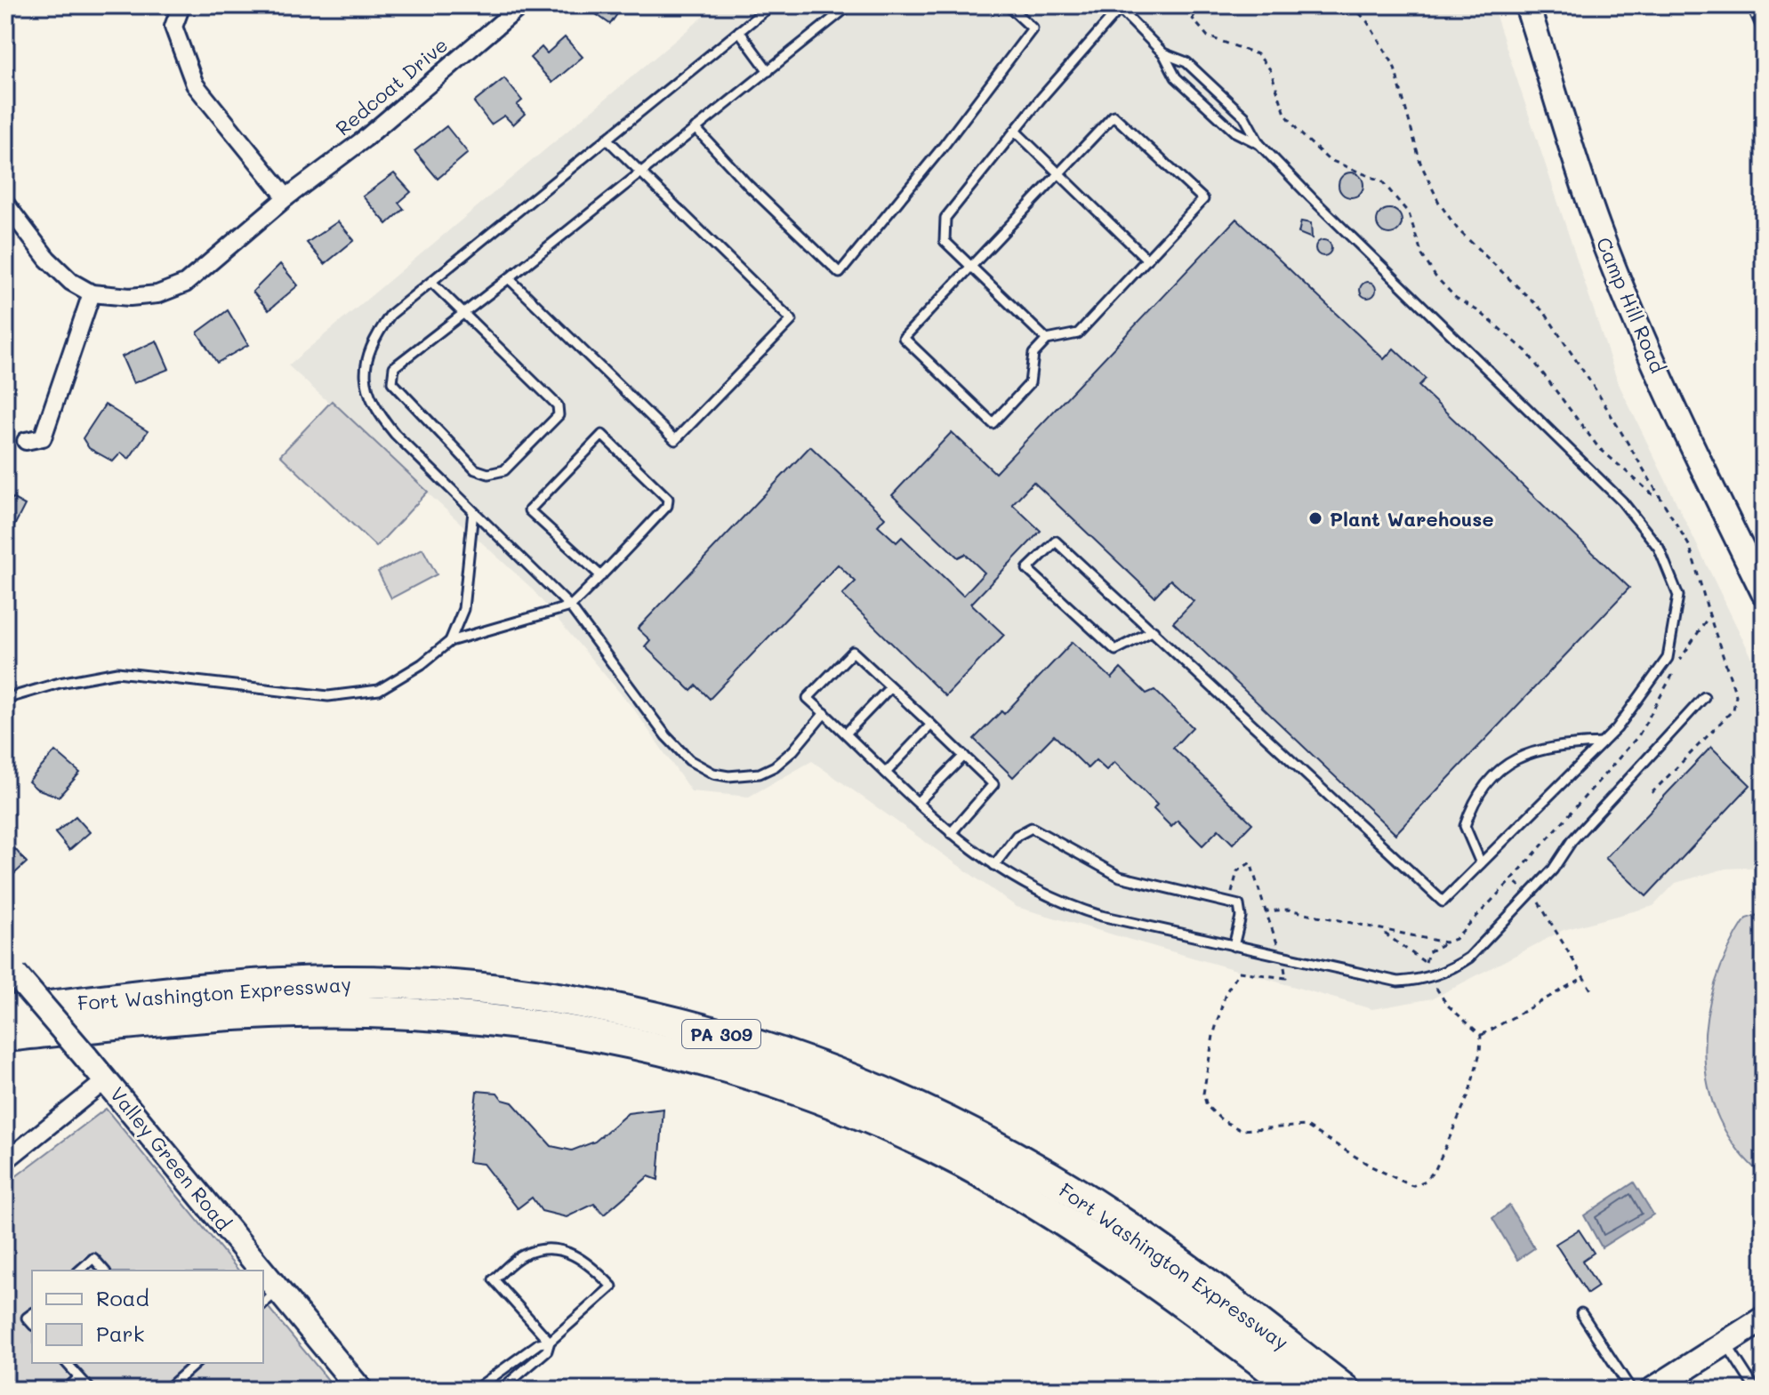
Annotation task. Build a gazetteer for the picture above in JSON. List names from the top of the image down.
{
  "streets": {
    "highway": ["Fort Washington Expressway", "PA 309"],
    "street": ["Redcoat Drive", "Camp Hill Road", "Valley Green Road"]
  },
  "places": ["Plant Warehouse"],
  "legend": ["Road", "Park"]
}
